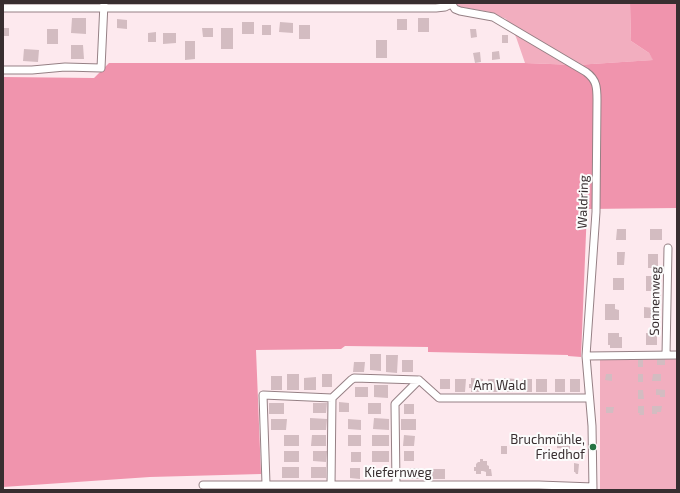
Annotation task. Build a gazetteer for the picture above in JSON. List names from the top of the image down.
{
  "streets": {
    "street": [
      "Waldring",
      "Sonnenweg",
      "Am Wald",
      "Kiefernweg"
    ]
  },
  "crossings": [
    ["Waldring", "Sonnenweg"],
    ["Waldring", "Am Wald"],
    ["Waldring", "Kiefernweg"]
  ],
  "places": ["Bruchmühle, Friedhof"]
}
